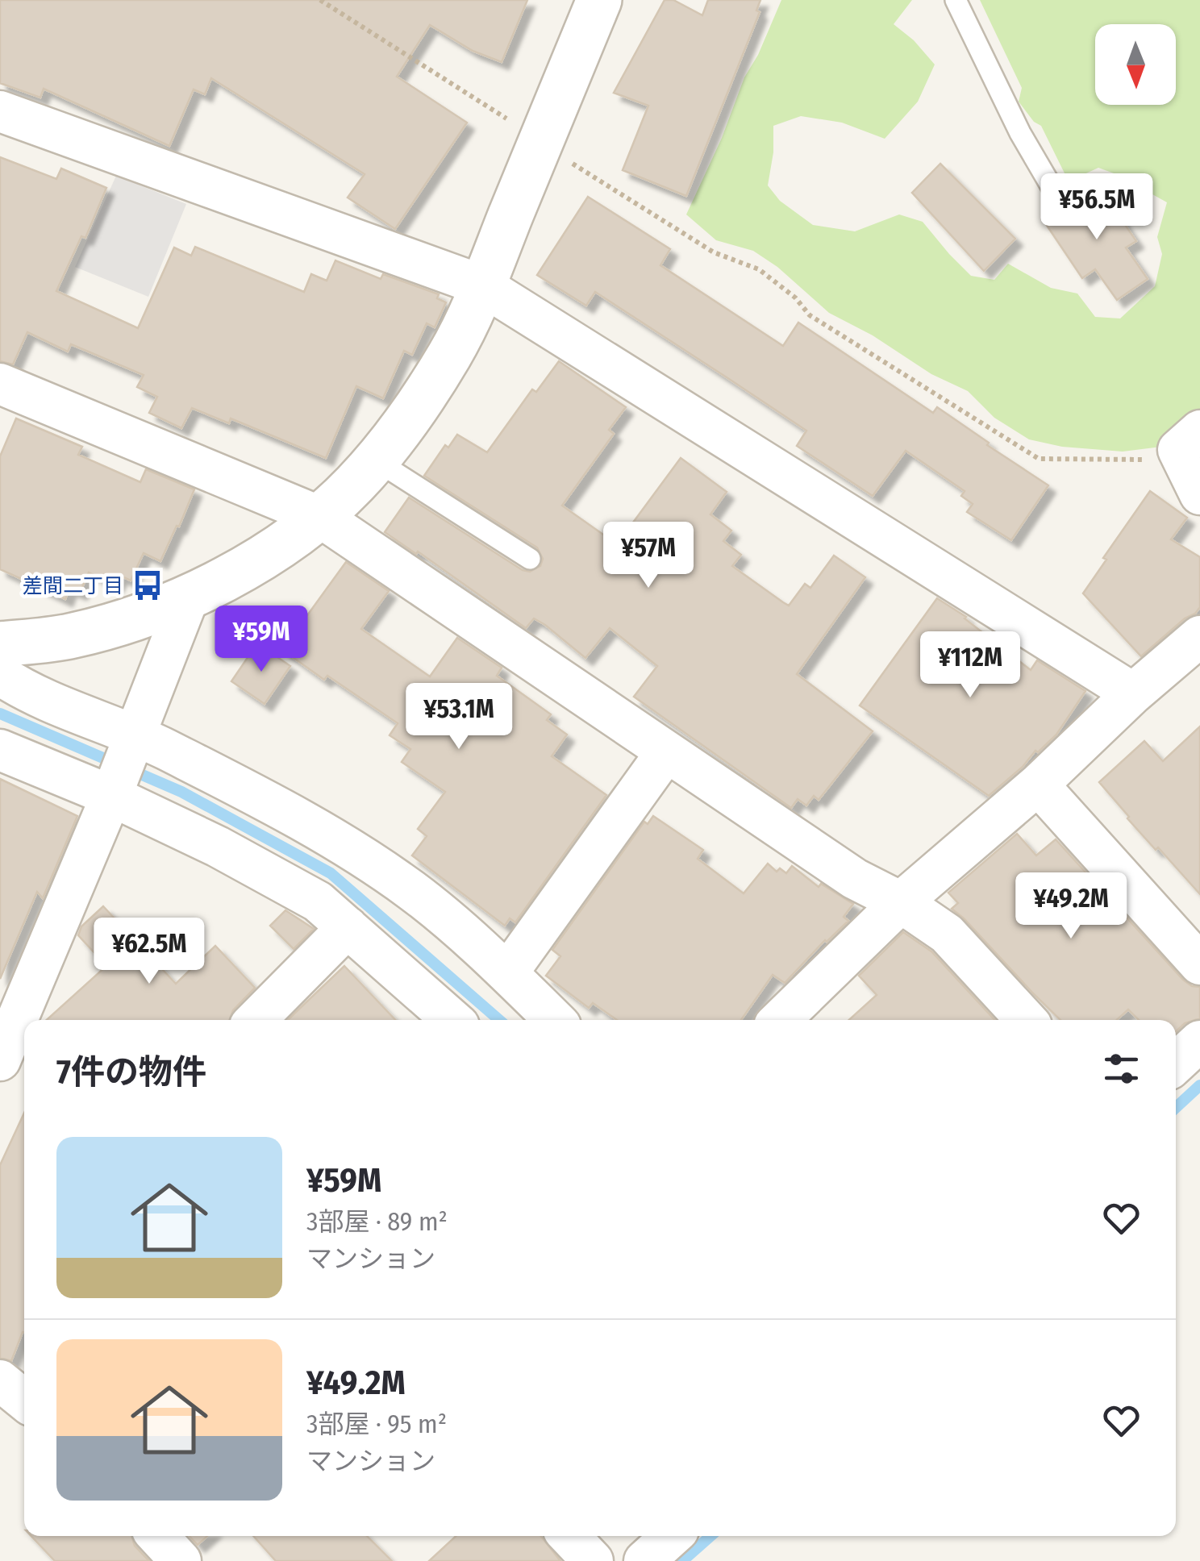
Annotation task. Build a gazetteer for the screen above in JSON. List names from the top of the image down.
{
  "places": {
    "bus stop": ["差間二丁目"]
  },
  "north": "bottom",
  "page": {
    "price": [
      "¥56.5M",
      "¥57M",
      "¥59M",
      "¥112M",
      "¥53.1M",
      "¥49.2M",
      "¥62.5M"
    ],
    "heading": "7件の物件",
    "list": [
      {
        "name": "¥59M",
        "note": "3部屋 · 89 m² · マンション"
      },
      {
        "name": "¥49.2M",
        "note": "3部屋 · 95 m² · マンション"
      }
    ]
  }
}
